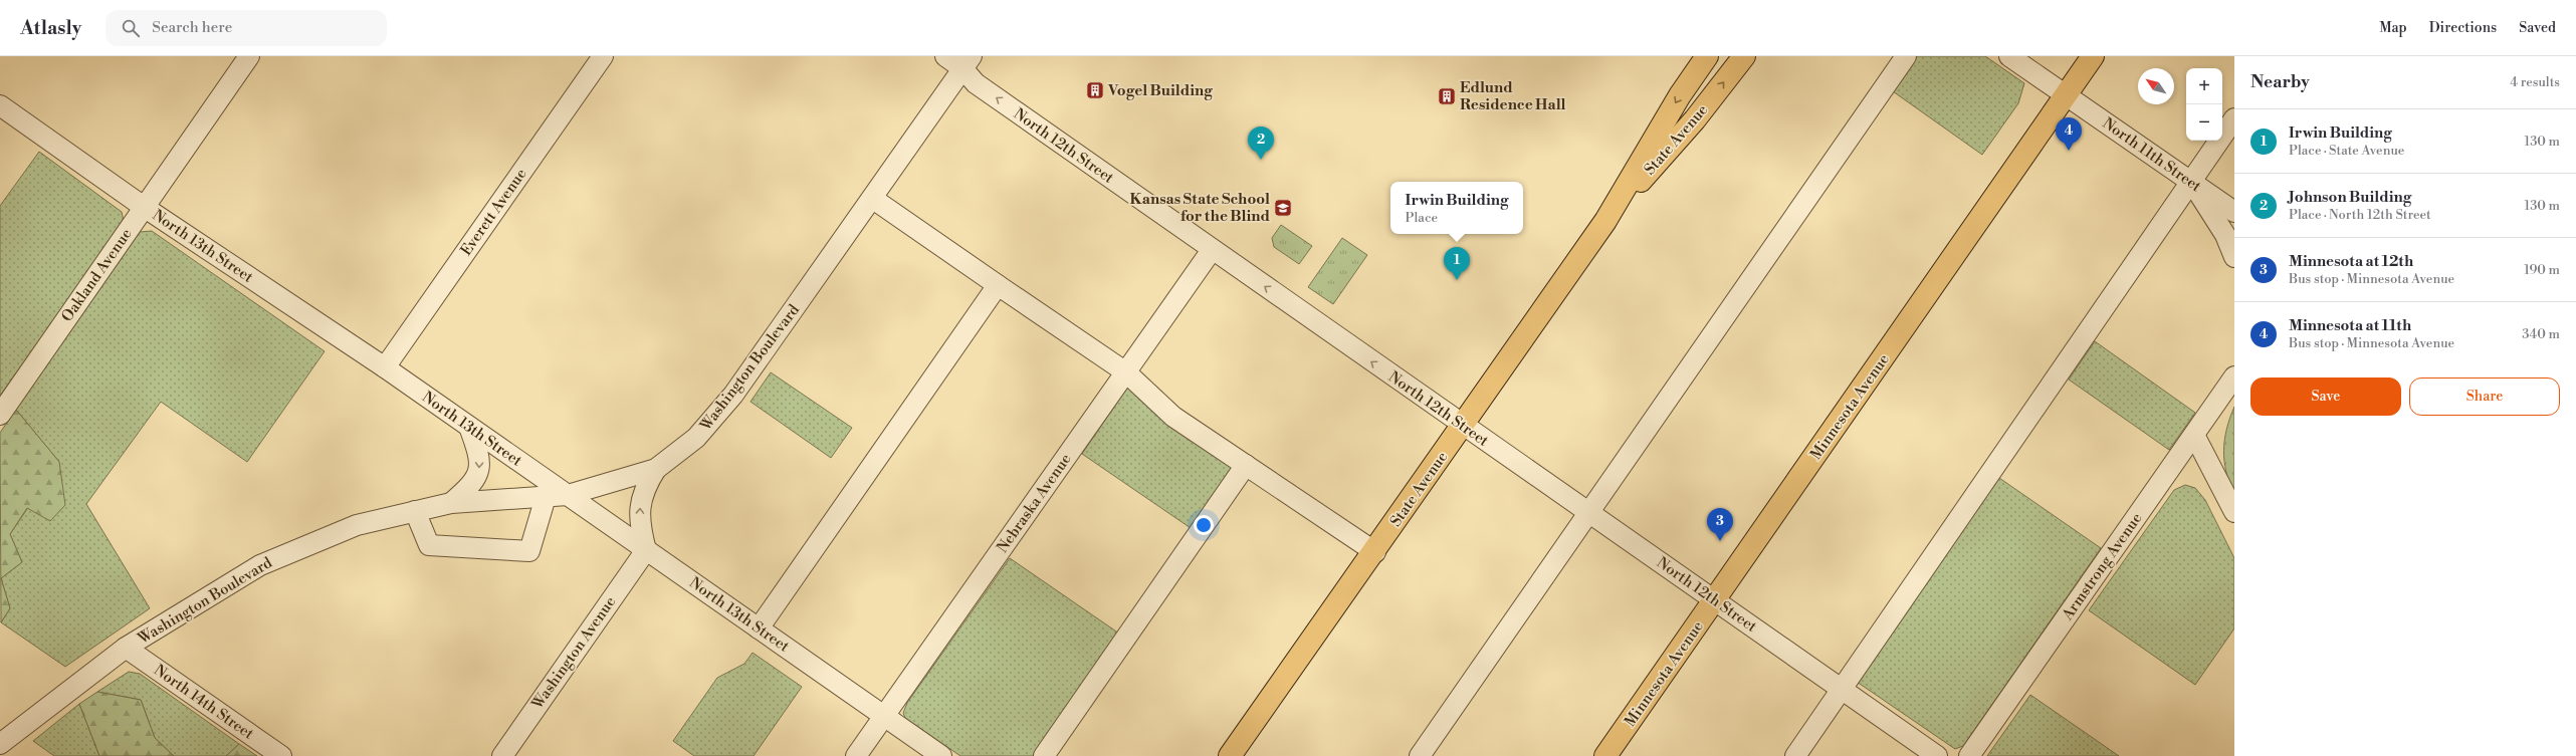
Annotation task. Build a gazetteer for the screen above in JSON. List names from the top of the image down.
{
  "streets": {
    "main road": ["State Avenue", "Minnesota Avenue"],
    "street": [
      "North 12th Street",
      "North 11th Street",
      "Everett Avenue",
      "North 13th Street",
      "Oakland Avenue",
      "Washington Boulevard",
      "Nebraska Avenue",
      "Armstrong Avenue",
      "Washington Avenue",
      "North 14th Street"
    ]
  },
  "crossings": [
    ["State Avenue", "North 12th Street"],
    ["North 12th Street", "Washington Boulevard"],
    ["North 12th Street", "Minnesota Avenue"],
    ["North 12th Street", "Nebraska Avenue"],
    ["North 11th Street", "Minnesota Avenue"],
    ["Everett Avenue", "North 13th Street"],
    ["North 13th Street", "Oakland Avenue"],
    ["North 13th Street", "Washington Boulevard"],
    ["North 13th Street", "Nebraska Avenue"],
    ["North 13th Street", "Washington Avenue"],
    ["Washington Boulevard", "North 14th Street"]
  ],
  "places": {
    "building": ["Vogel Building", "Edlund Residence Hall"],
    "school or university": ["Kansas State School for the Blind"]
  },
  "north": "top left",
  "page": {
    "header": "Atlasly",
    "search": "Search here",
    "nav": ["Map", "Directions", "Saved"],
    "heading": ["Nearby", "4 results"],
    "map_buttons": ["+", "−"],
    "list": [
      {
        "mark": "1",
        "name": "Irwin Building",
        "note": "Place · State Avenue",
        "value": "130 m"
      },
      {
        "mark": "2",
        "name": "Johnson Building",
        "note": "Place · North 12th Street",
        "value": "130 m"
      },
      {
        "mark": "3",
        "name": "Minnesota at 12th",
        "note": "Bus stop · Minnesota Avenue",
        "value": "190 m"
      },
      {
        "mark": "4",
        "name": "Minnesota at 11th",
        "note": "Bus stop · Minnesota Avenue",
        "value": "340 m"
      }
    ],
    "pins": [
      "4",
      "2",
      "1",
      "3"
    ],
    "popup": ["Irwin Building", "Place"],
    "buttons": ["Save", "Share"]
  }
}
